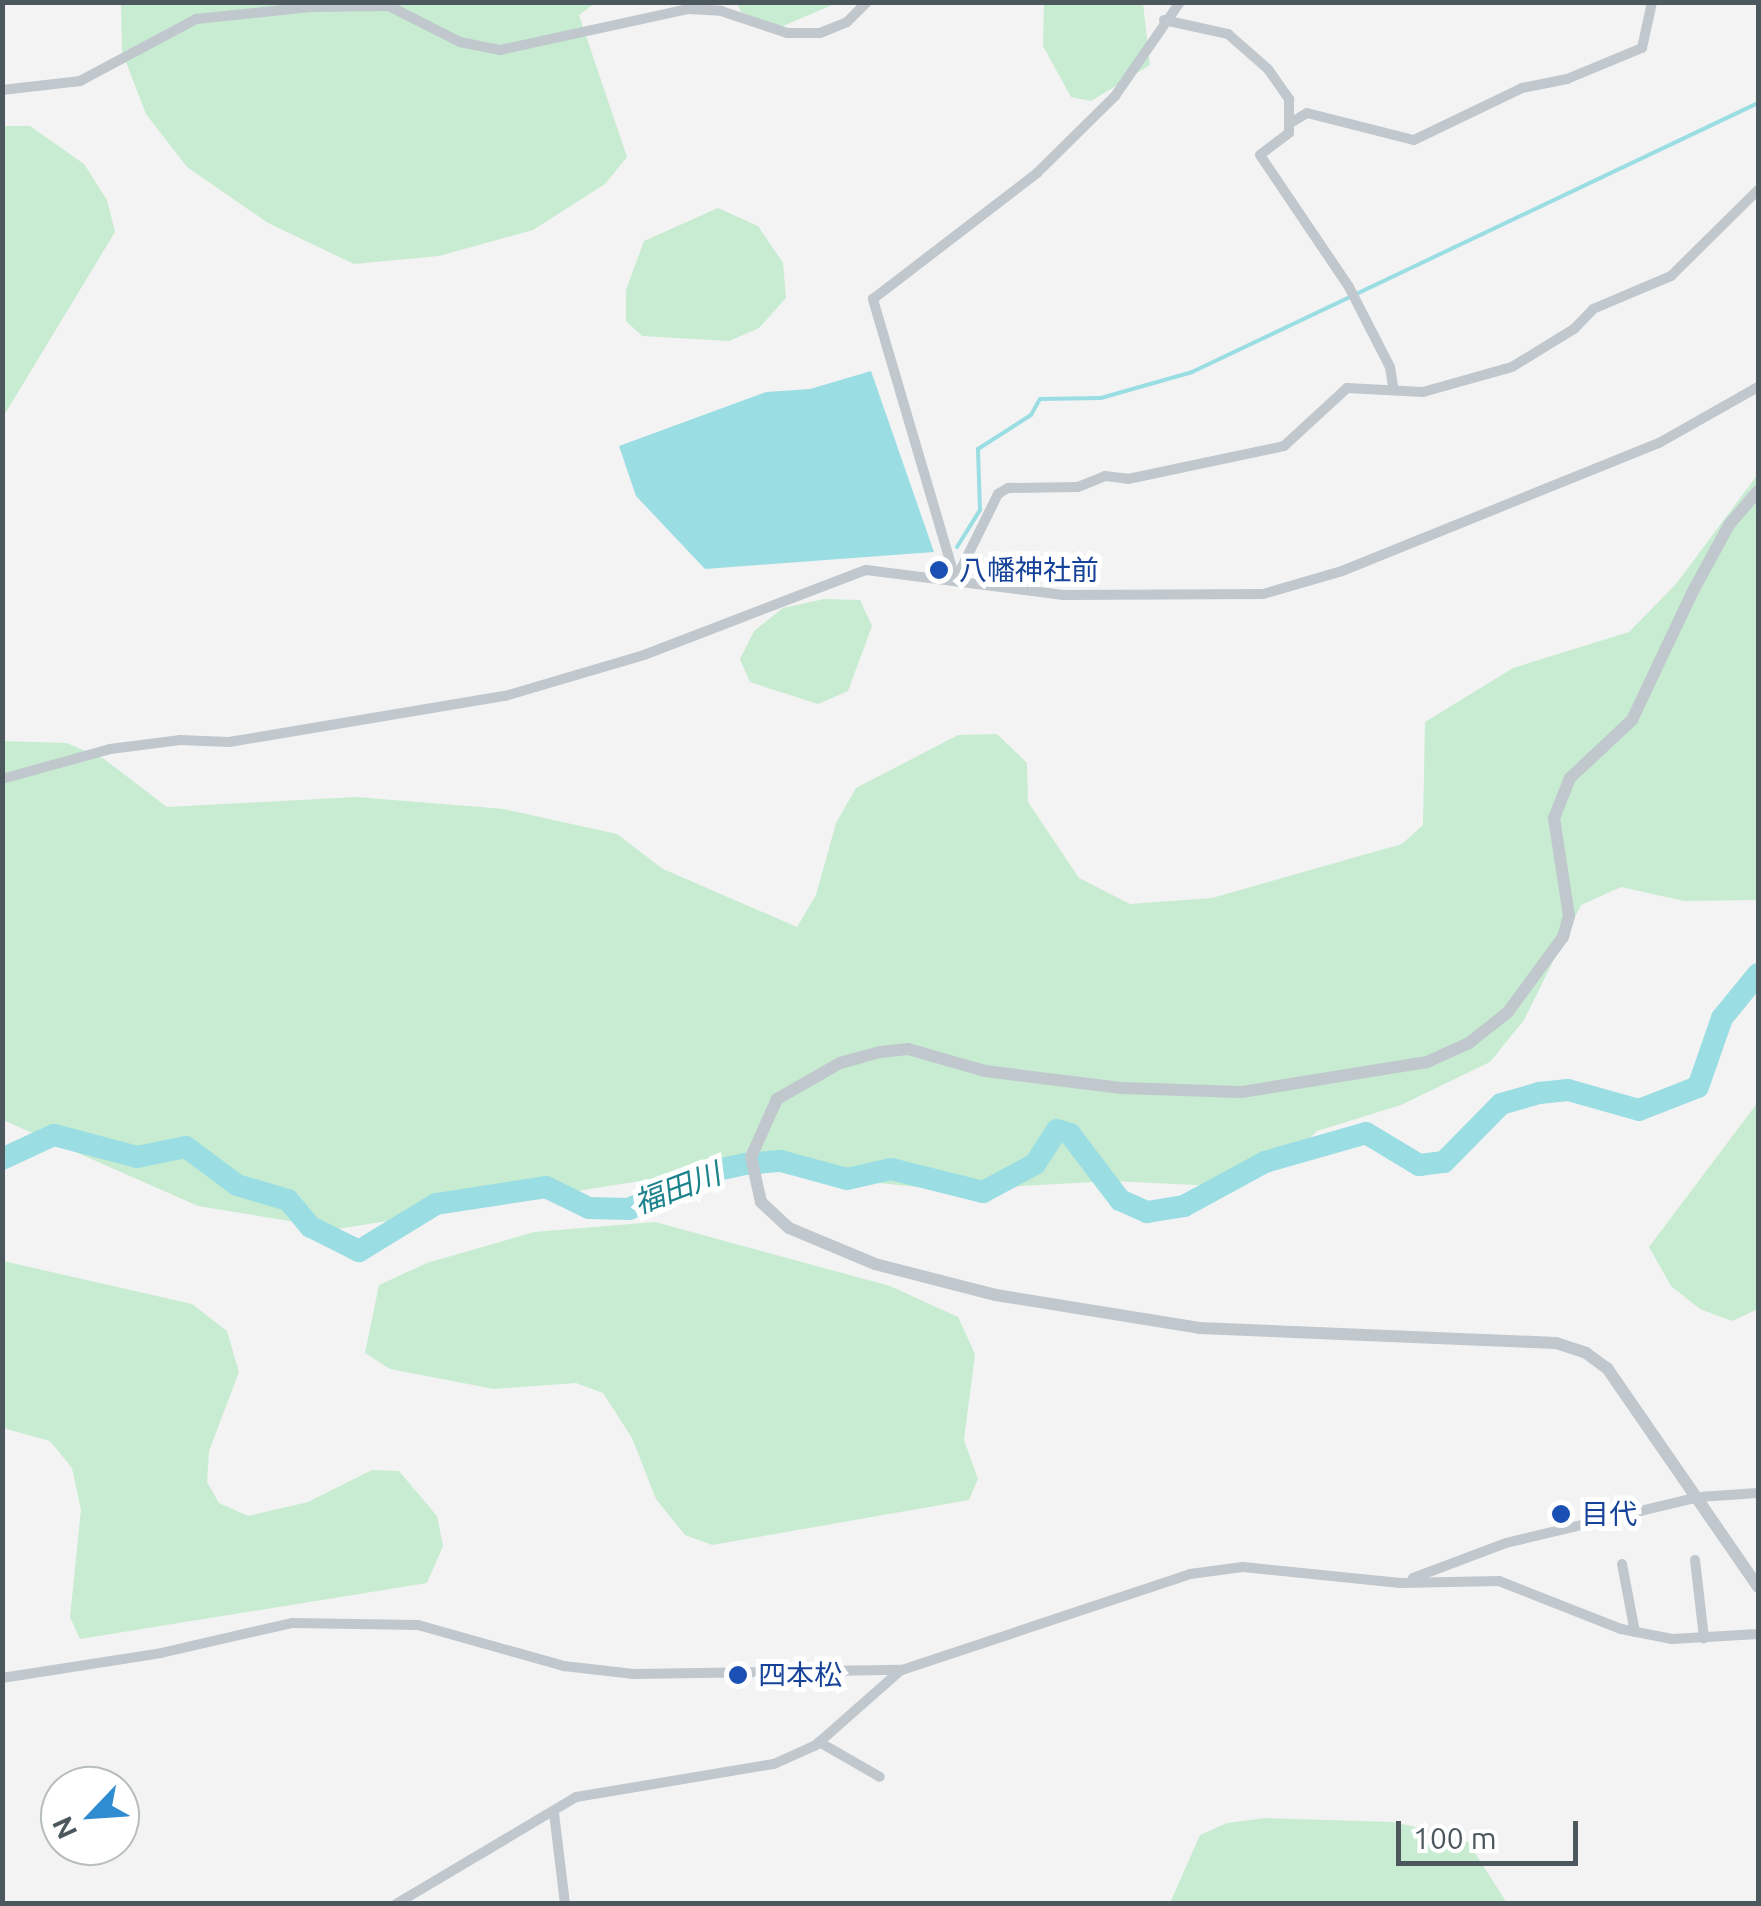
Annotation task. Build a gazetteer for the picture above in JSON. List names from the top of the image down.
{
  "water": ["福田川"],
  "places": ["八幡神社前", "目代", "四本松"],
  "scale_bar": "100 m",
  "north": "bottom left"
}
